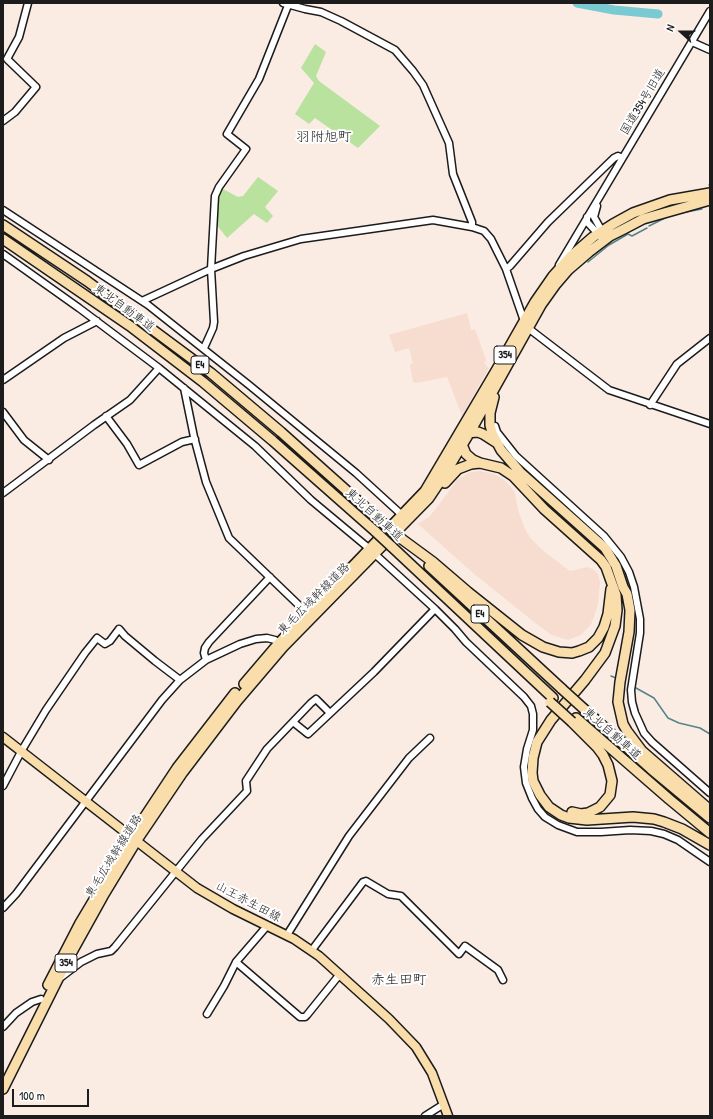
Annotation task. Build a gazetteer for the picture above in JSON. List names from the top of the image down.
{
  "streets": {
    "highway": [
      "東北自動車道",
      "354",
      "E4",
      "東毛広域幹線道路"
    ],
    "main road": ["山王赤生田線"],
    "street": ["国道354号旧道"]
  },
  "crossings": [
    ["国道354号旧道", "東毛広域幹線道路"],
    ["東毛広域幹線道路", "山王赤生田線"]
  ],
  "districts": ["羽附旭町", "赤生田町"],
  "scale_bar": "100 m",
  "north": "left"
}
